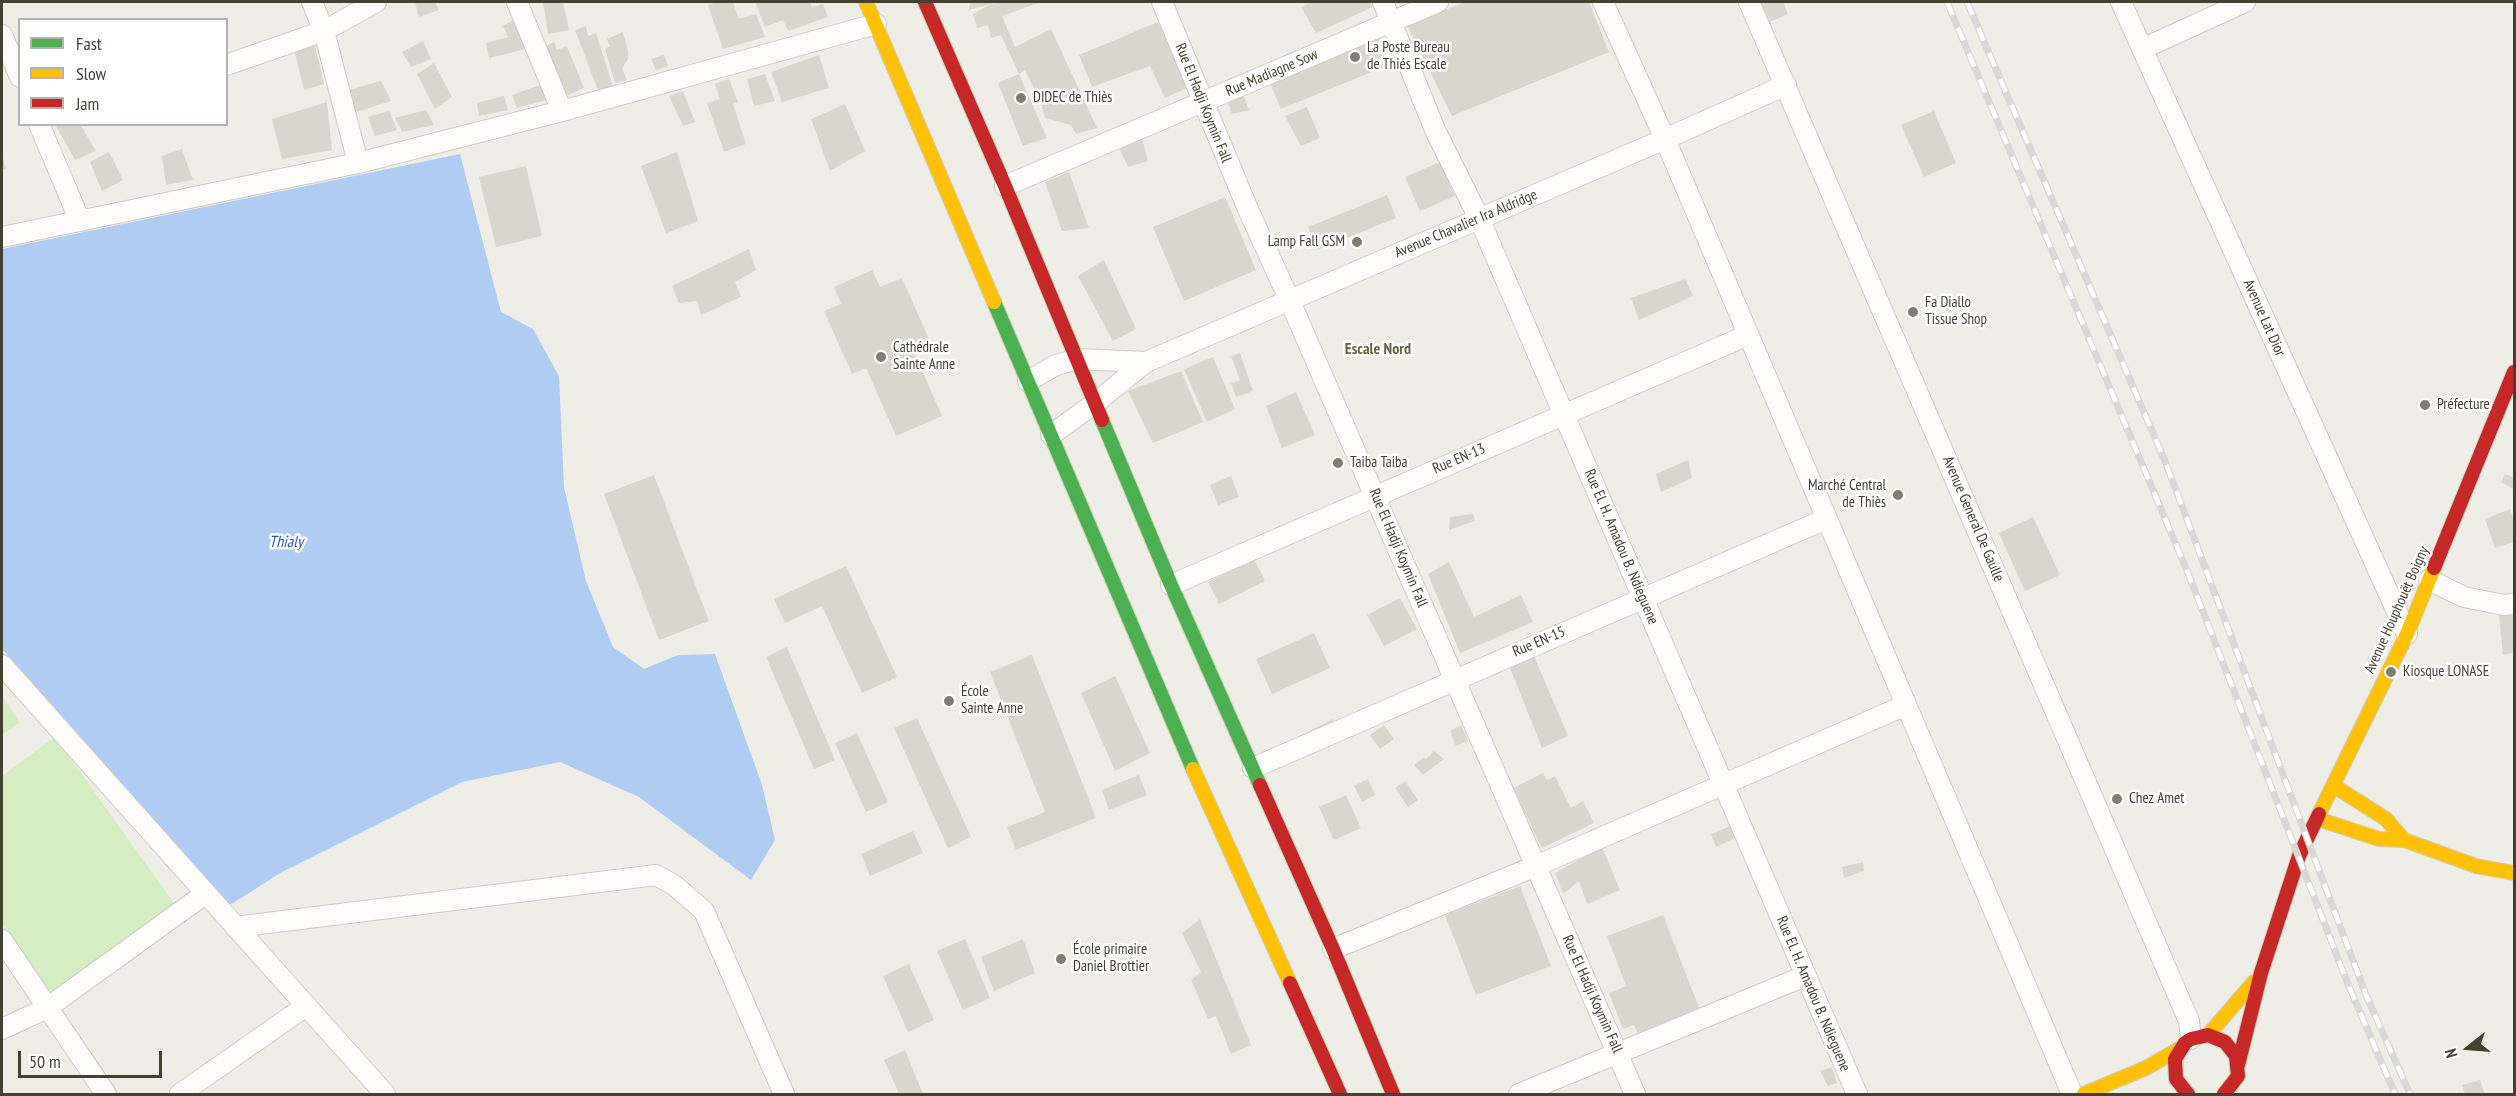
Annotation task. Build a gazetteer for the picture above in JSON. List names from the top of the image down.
{
  "streets": {
    "main road": ["Avenue Houphouët Boigny"],
    "street": [
      "Rue Madiagne Sow",
      "Rue El Hadji Koymin Fall",
      "Avenue Chavalier Ira Aldridge",
      "Avenue Lat Dior",
      "Rue EN-13",
      "Avenue General De Gaulle",
      "Rue El. H. Amadou B. Ndieguene",
      "Rue EN-15"
    ]
  },
  "crossings": [
    ["Rue Madiagne Sow", "Rue El Hadji Koymin Fall"],
    ["Rue Madiagne Sow", "Rue El. H. Amadou B. Ndieguene"],
    ["Rue El Hadji Koymin Fall", "Avenue Chavalier Ira Aldridge"],
    ["Rue El Hadji Koymin Fall", "Rue EN-13"],
    ["Rue El Hadji Koymin Fall", "Rue EN-15"],
    ["Avenue Chavalier Ira Aldridge", "Avenue General De Gaulle"],
    ["Avenue Chavalier Ira Aldridge", "Rue El. H. Amadou B. Ndieguene"],
    ["Avenue Lat Dior", "Avenue Houphouët Boigny"],
    ["Rue EN-13", "Rue El. H. Amadou B. Ndieguene"],
    ["Rue El. H. Amadou B. Ndieguene", "Rue EN-15"]
  ],
  "districts": ["Escale Nord"],
  "water": ["Thialy"],
  "places": [
    "La Poste Bureau de Thiés Escale",
    "DIDEC de Thiès",
    "Lamp Fall GSM",
    "Fa Diallo Tissue Shop",
    "Cathédrale Sainte Anne",
    "Préfecture",
    "Taiba Taiba",
    "Marché Central de Thiès",
    "Kiosque LONASE",
    "École Sainte Anne",
    "Chez Amet",
    "École primaire Daniel Brottier"
  ],
  "legend": ["Fast", "Slow", "Jam"],
  "scale_bar": "50 m",
  "north": "left"
}
